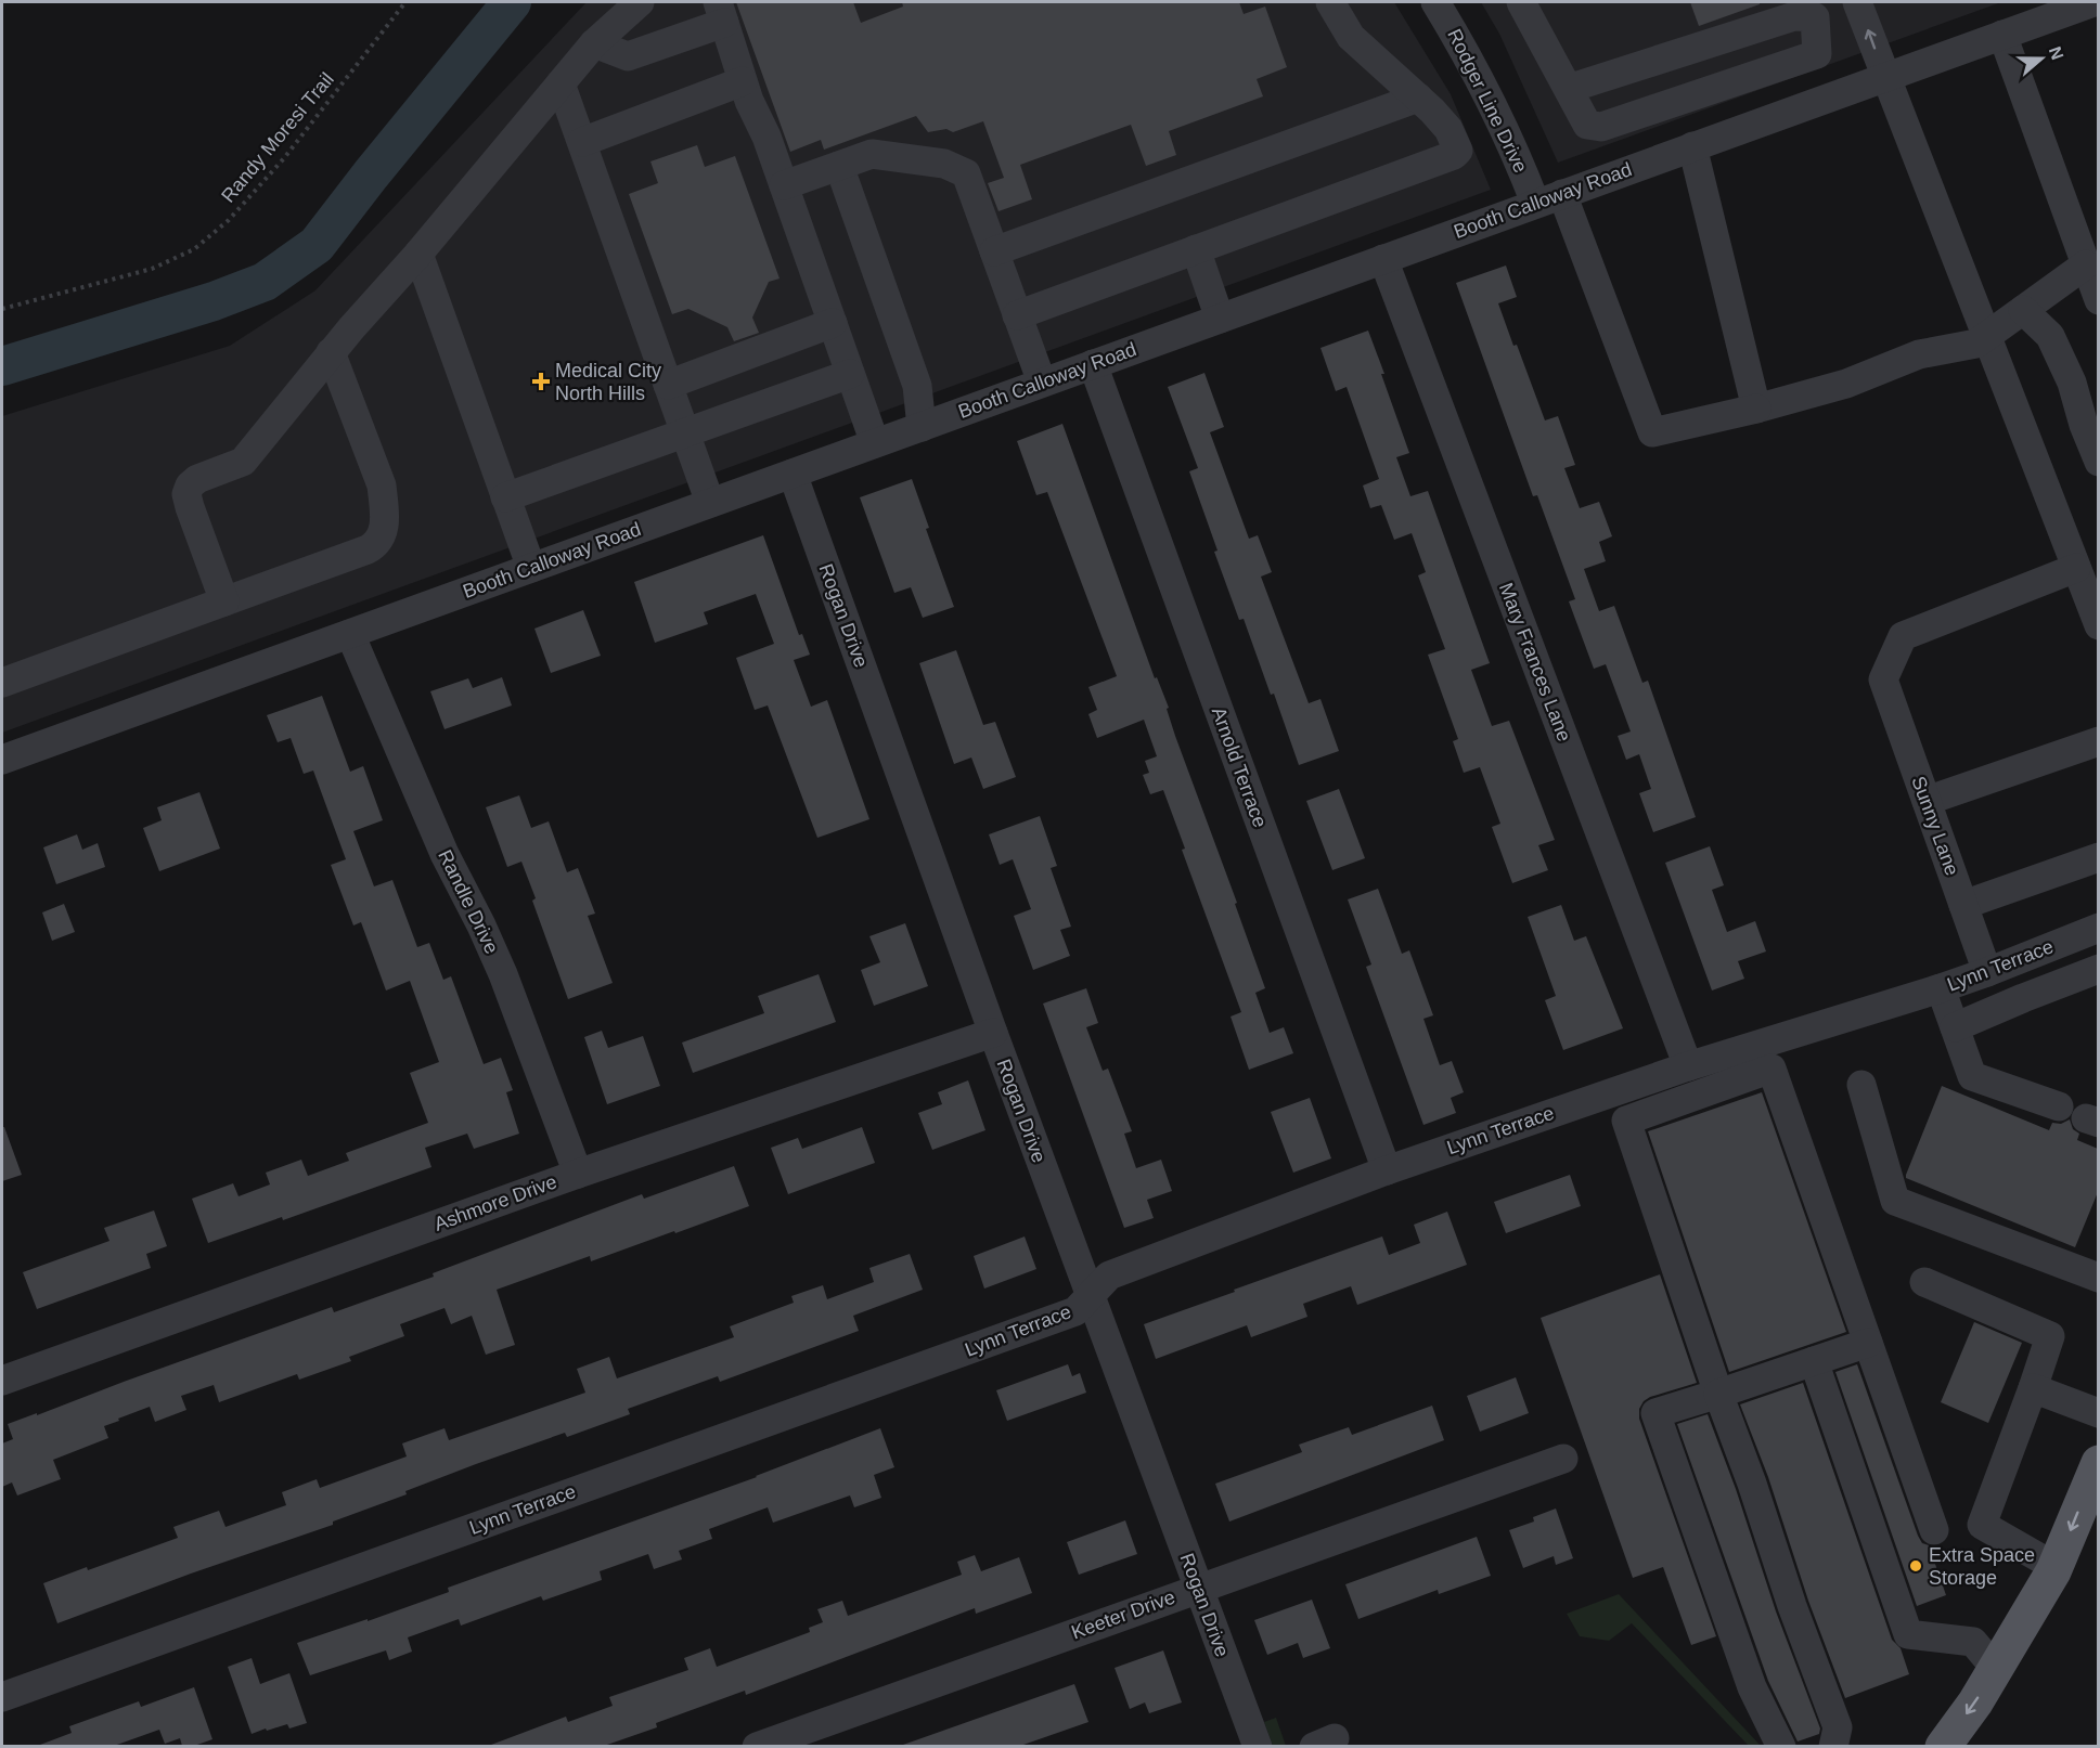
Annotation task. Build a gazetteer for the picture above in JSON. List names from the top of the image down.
{
  "streets": {
    "street": [
      "Rodger Line Drive",
      "Booth Calloway Road",
      "Rogan Drive",
      "Mary Frances Lane",
      "Arnold Terrace",
      "Sunny Lane",
      "Randle Drive",
      "Lynn Terrace",
      "Ashmore Drive",
      "Keeter Drive"
    ],
    "path": ["Randy Moresi Trail"]
  },
  "crossings": [
    ["Rodger Line Drive", "Booth Calloway Road"],
    ["Booth Calloway Road", "Rogan Drive"],
    ["Booth Calloway Road", "Mary Frances Lane"],
    ["Booth Calloway Road", "Arnold Terrace"],
    ["Booth Calloway Road", "Randle Drive"],
    ["Rogan Drive", "Lynn Terrace"],
    ["Rogan Drive", "Ashmore Drive"],
    ["Rogan Drive", "Keeter Drive"],
    ["Mary Frances Lane", "Lynn Terrace"],
    ["Arnold Terrace", "Lynn Terrace"],
    ["Sunny Lane", "Lynn Terrace"],
    ["Randle Drive", "Ashmore Drive"]
  ],
  "places": {
    "health": ["Medical City North Hills"],
    "other": ["Extra Space Storage"]
  },
  "north": "right"
}
